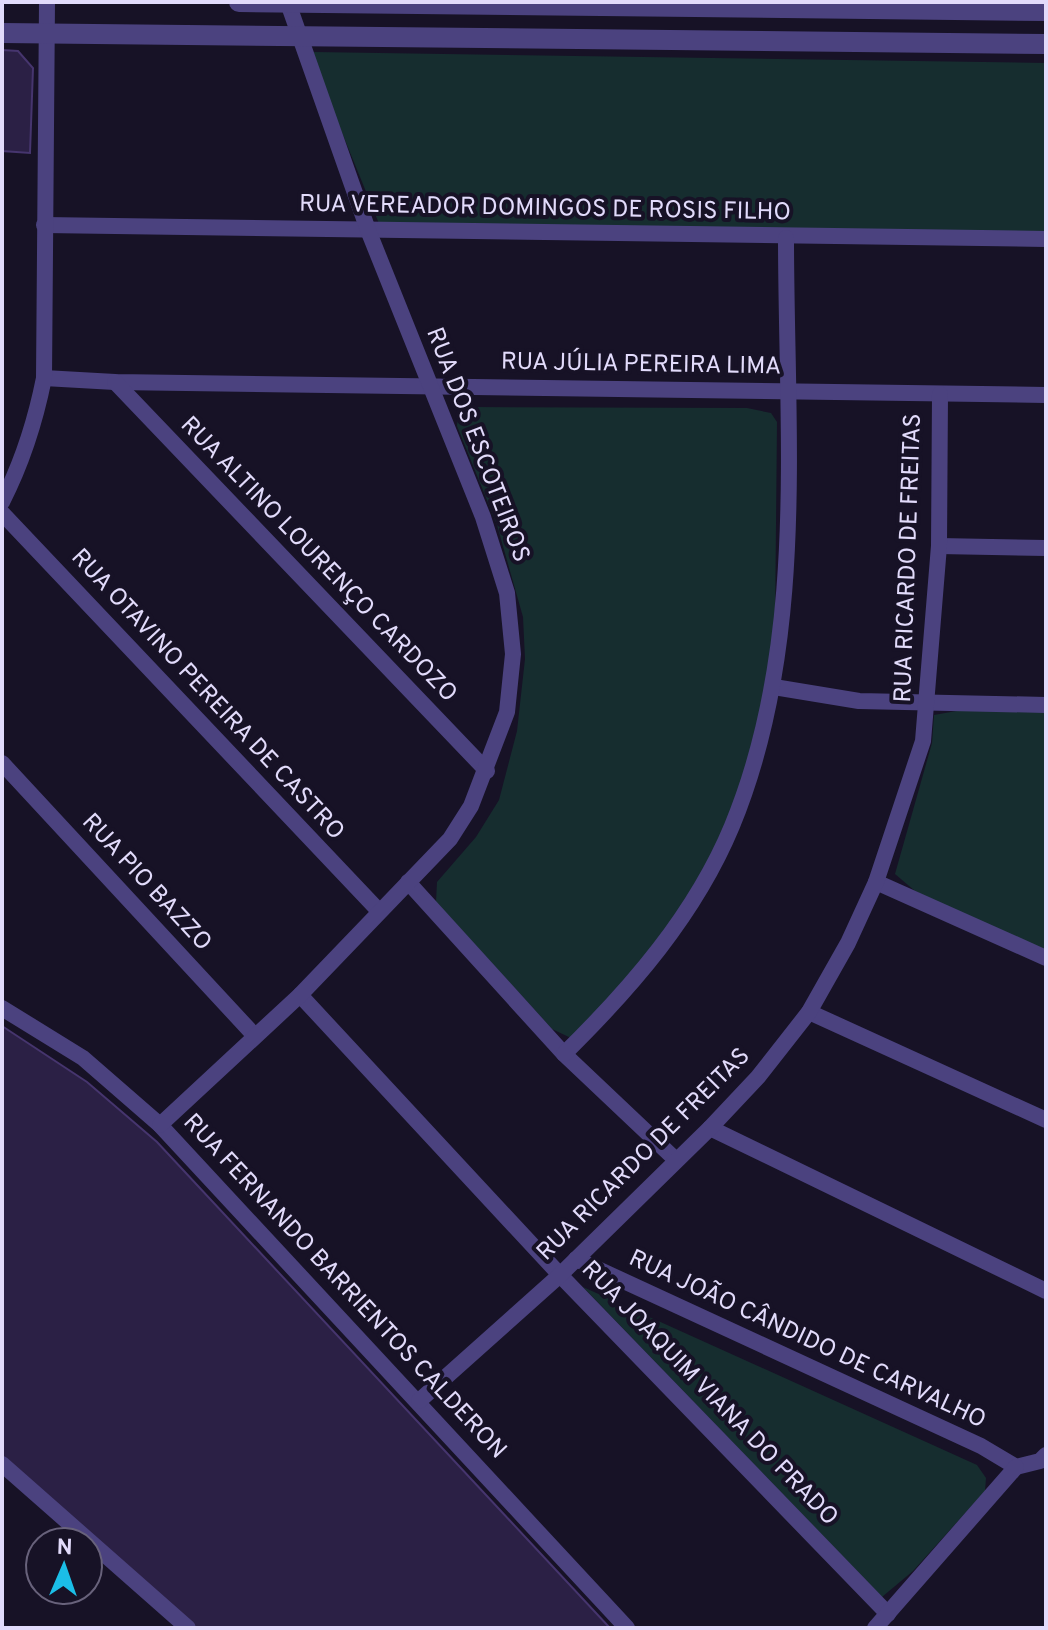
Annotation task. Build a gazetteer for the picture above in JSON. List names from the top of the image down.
{
  "streets": {
    "street": [
      "RUA VEREADOR DOMINGOS DE ROSIS FILHO",
      "RUA JÚLIA PEREIRA LIMA",
      "RUA DOS ESCOTEIROS",
      "RUA RICARDO DE FREITAS",
      "RUA ALTINO LOURENÇO CARDOZO",
      "RUA OTAVINO PEREIRA DE CASTRO",
      "RUA PIO BAZZO",
      "RUA FERNANDO BARRIENTOS CALDERON",
      "RUA JOÃO CÂNDIDO DE CARVALHO",
      "RUA JOAQUIM VIANA DO PRADO"
    ]
  },
  "crossings": [
    ["RUA VEREADOR DOMINGOS DE ROSIS FILHO", "RUA DOS ESCOTEIROS"],
    ["RUA JÚLIA PEREIRA LIMA", "RUA DOS ESCOTEIROS"],
    ["RUA JÚLIA PEREIRA LIMA", "RUA RICARDO DE FREITAS"],
    ["RUA JÚLIA PEREIRA LIMA", "RUA ALTINO LOURENÇO CARDOZO"],
    ["RUA DOS ESCOTEIROS", "RUA ALTINO LOURENÇO CARDOZO"],
    ["RUA DOS ESCOTEIROS", "RUA OTAVINO PEREIRA DE CASTRO"],
    ["RUA DOS ESCOTEIROS", "RUA PIO BAZZO"],
    ["RUA DOS ESCOTEIROS", "RUA FERNANDO BARRIENTOS CALDERON"],
    ["RUA DOS ESCOTEIROS", "RUA JOAQUIM VIANA DO PRADO"],
    ["RUA RICARDO DE FREITAS", "RUA FERNANDO BARRIENTOS CALDERON"],
    ["RUA RICARDO DE FREITAS", "RUA JOÃO CÂNDIDO DE CARVALHO"],
    ["RUA RICARDO DE FREITAS", "RUA JOAQUIM VIANA DO PRADO"]
  ],
  "north": "top"
}
